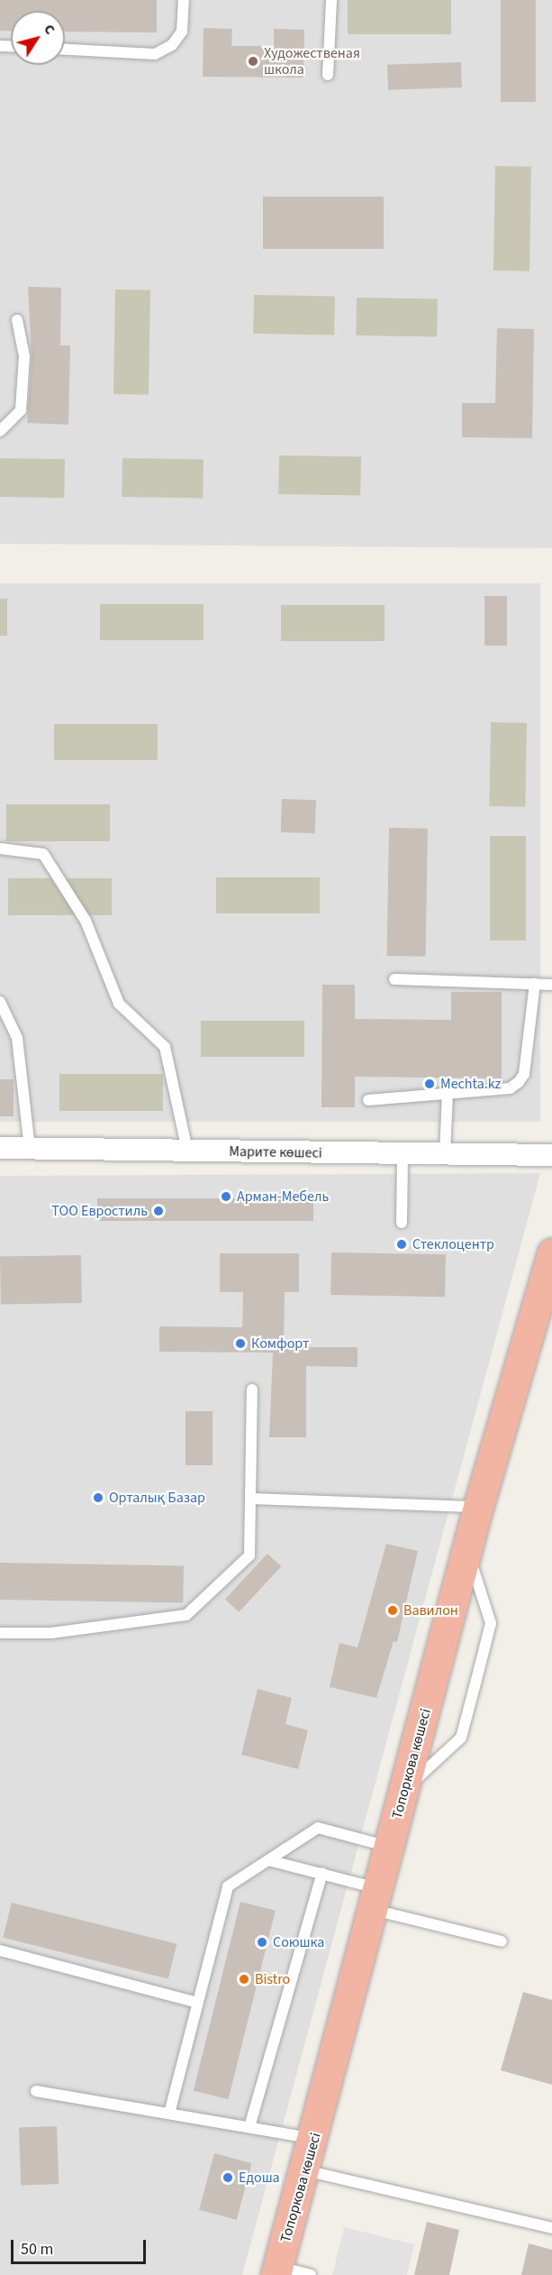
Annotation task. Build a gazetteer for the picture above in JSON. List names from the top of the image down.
{
  "streets": {
    "highway": ["Топоркова көшесі"],
    "street": ["Марите көшесі"]
  },
  "places": [
    "Художественая школа",
    "Mechta.kz",
    "Арман-Мебель",
    "ТОО Евростиль",
    "Стеклоцентр",
    "Комфорт",
    "Орталық Базар",
    "Вавилон",
    "Союшка",
    "Bistro",
    "Едоша"
  ],
  "scale_bar": "50 m",
  "north": "top right"
}
